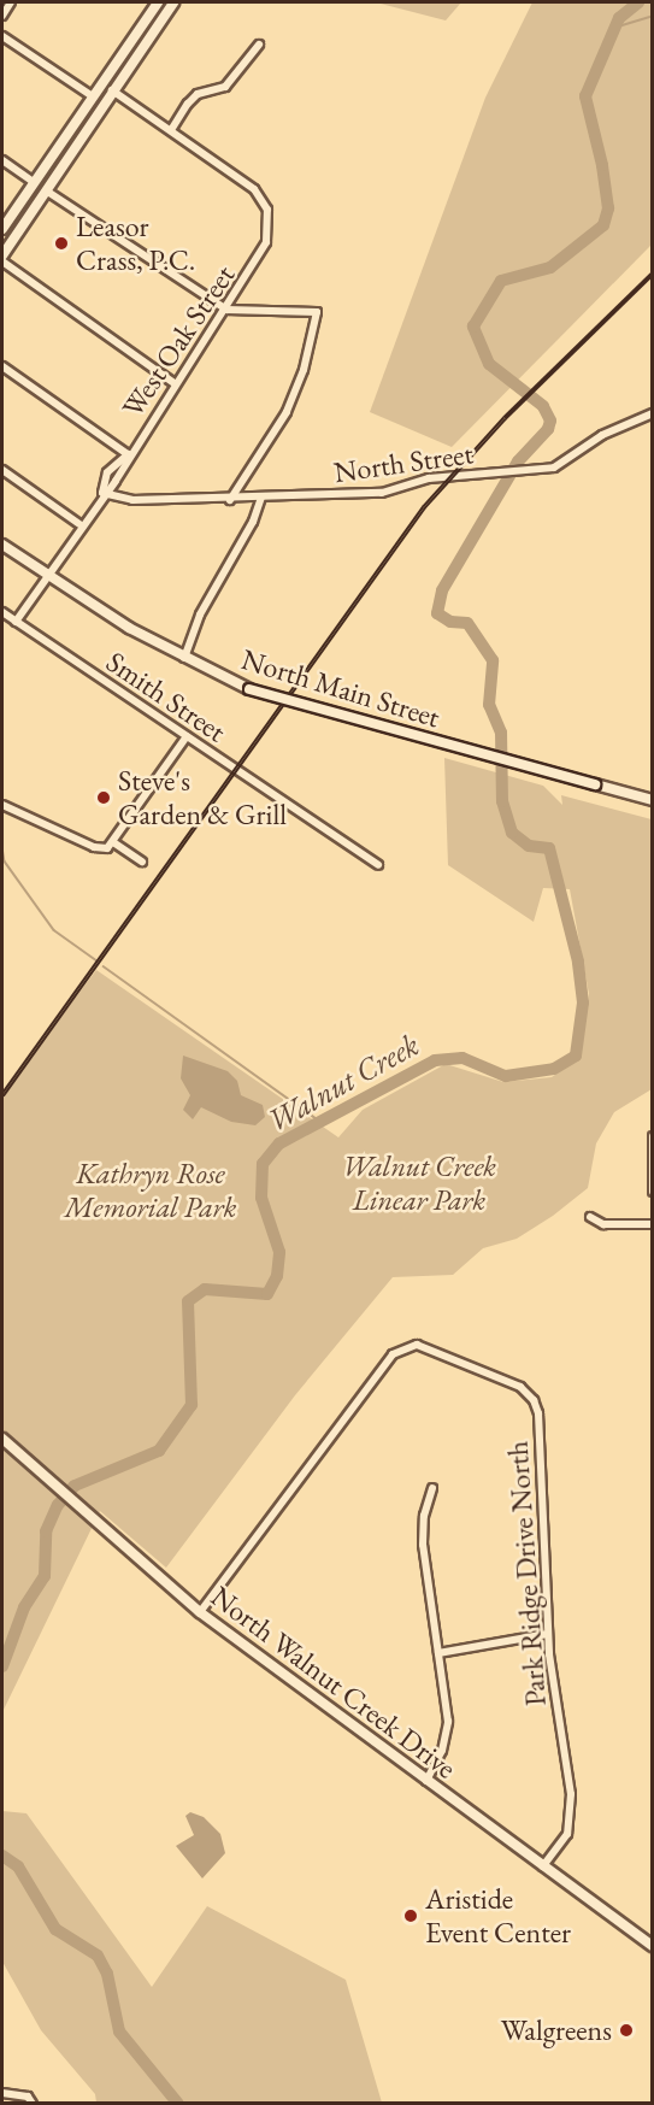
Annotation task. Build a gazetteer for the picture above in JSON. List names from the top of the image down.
{
  "streets": {
    "main road": ["North Main Street", "North Walnut Creek Drive"],
    "street": [
      "West Oak Street",
      "North Street",
      "Smith Street",
      "Park Ridge Drive North"
    ]
  },
  "crossings": [
    ["West Oak Street", "North Street"],
    ["West Oak Street", "North Main Street"],
    ["West Oak Street", "Smith Street"],
    ["Park Ridge Drive North", "North Walnut Creek Drive"]
  ],
  "water": ["Walnut Creek"],
  "parks": ["Walnut Creek Linear Park", "Kathryn Rose Memorial Park"],
  "places": [
    "Leasor Crass, P.C.",
    "Steve's Garden & Grill",
    "Aristide Event Center",
    "Walgreens"
  ]
}
